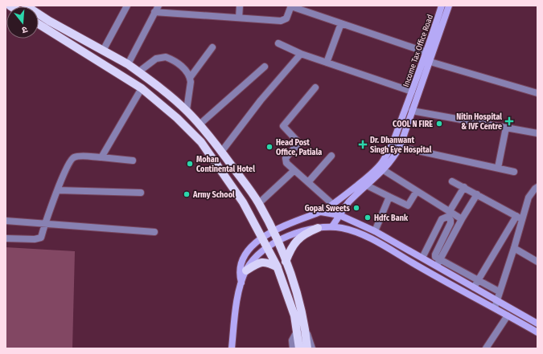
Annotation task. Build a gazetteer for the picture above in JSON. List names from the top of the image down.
{
  "streets": {
    "main road": ["Income Tax Office Road"]
  },
  "places": {
    "health": ["Nitin Hospital & IVF Centre", "Dr. Dhanwant Singh Eye Hospital"],
    "other": [
      "COOL N FIRE",
      "Head Post Office, Patiala",
      "Mohan Continental Hotel",
      "Army School",
      "Gopal Sweets",
      "Hdfc Bank"
    ]
  },
  "north": "bottom"
}
